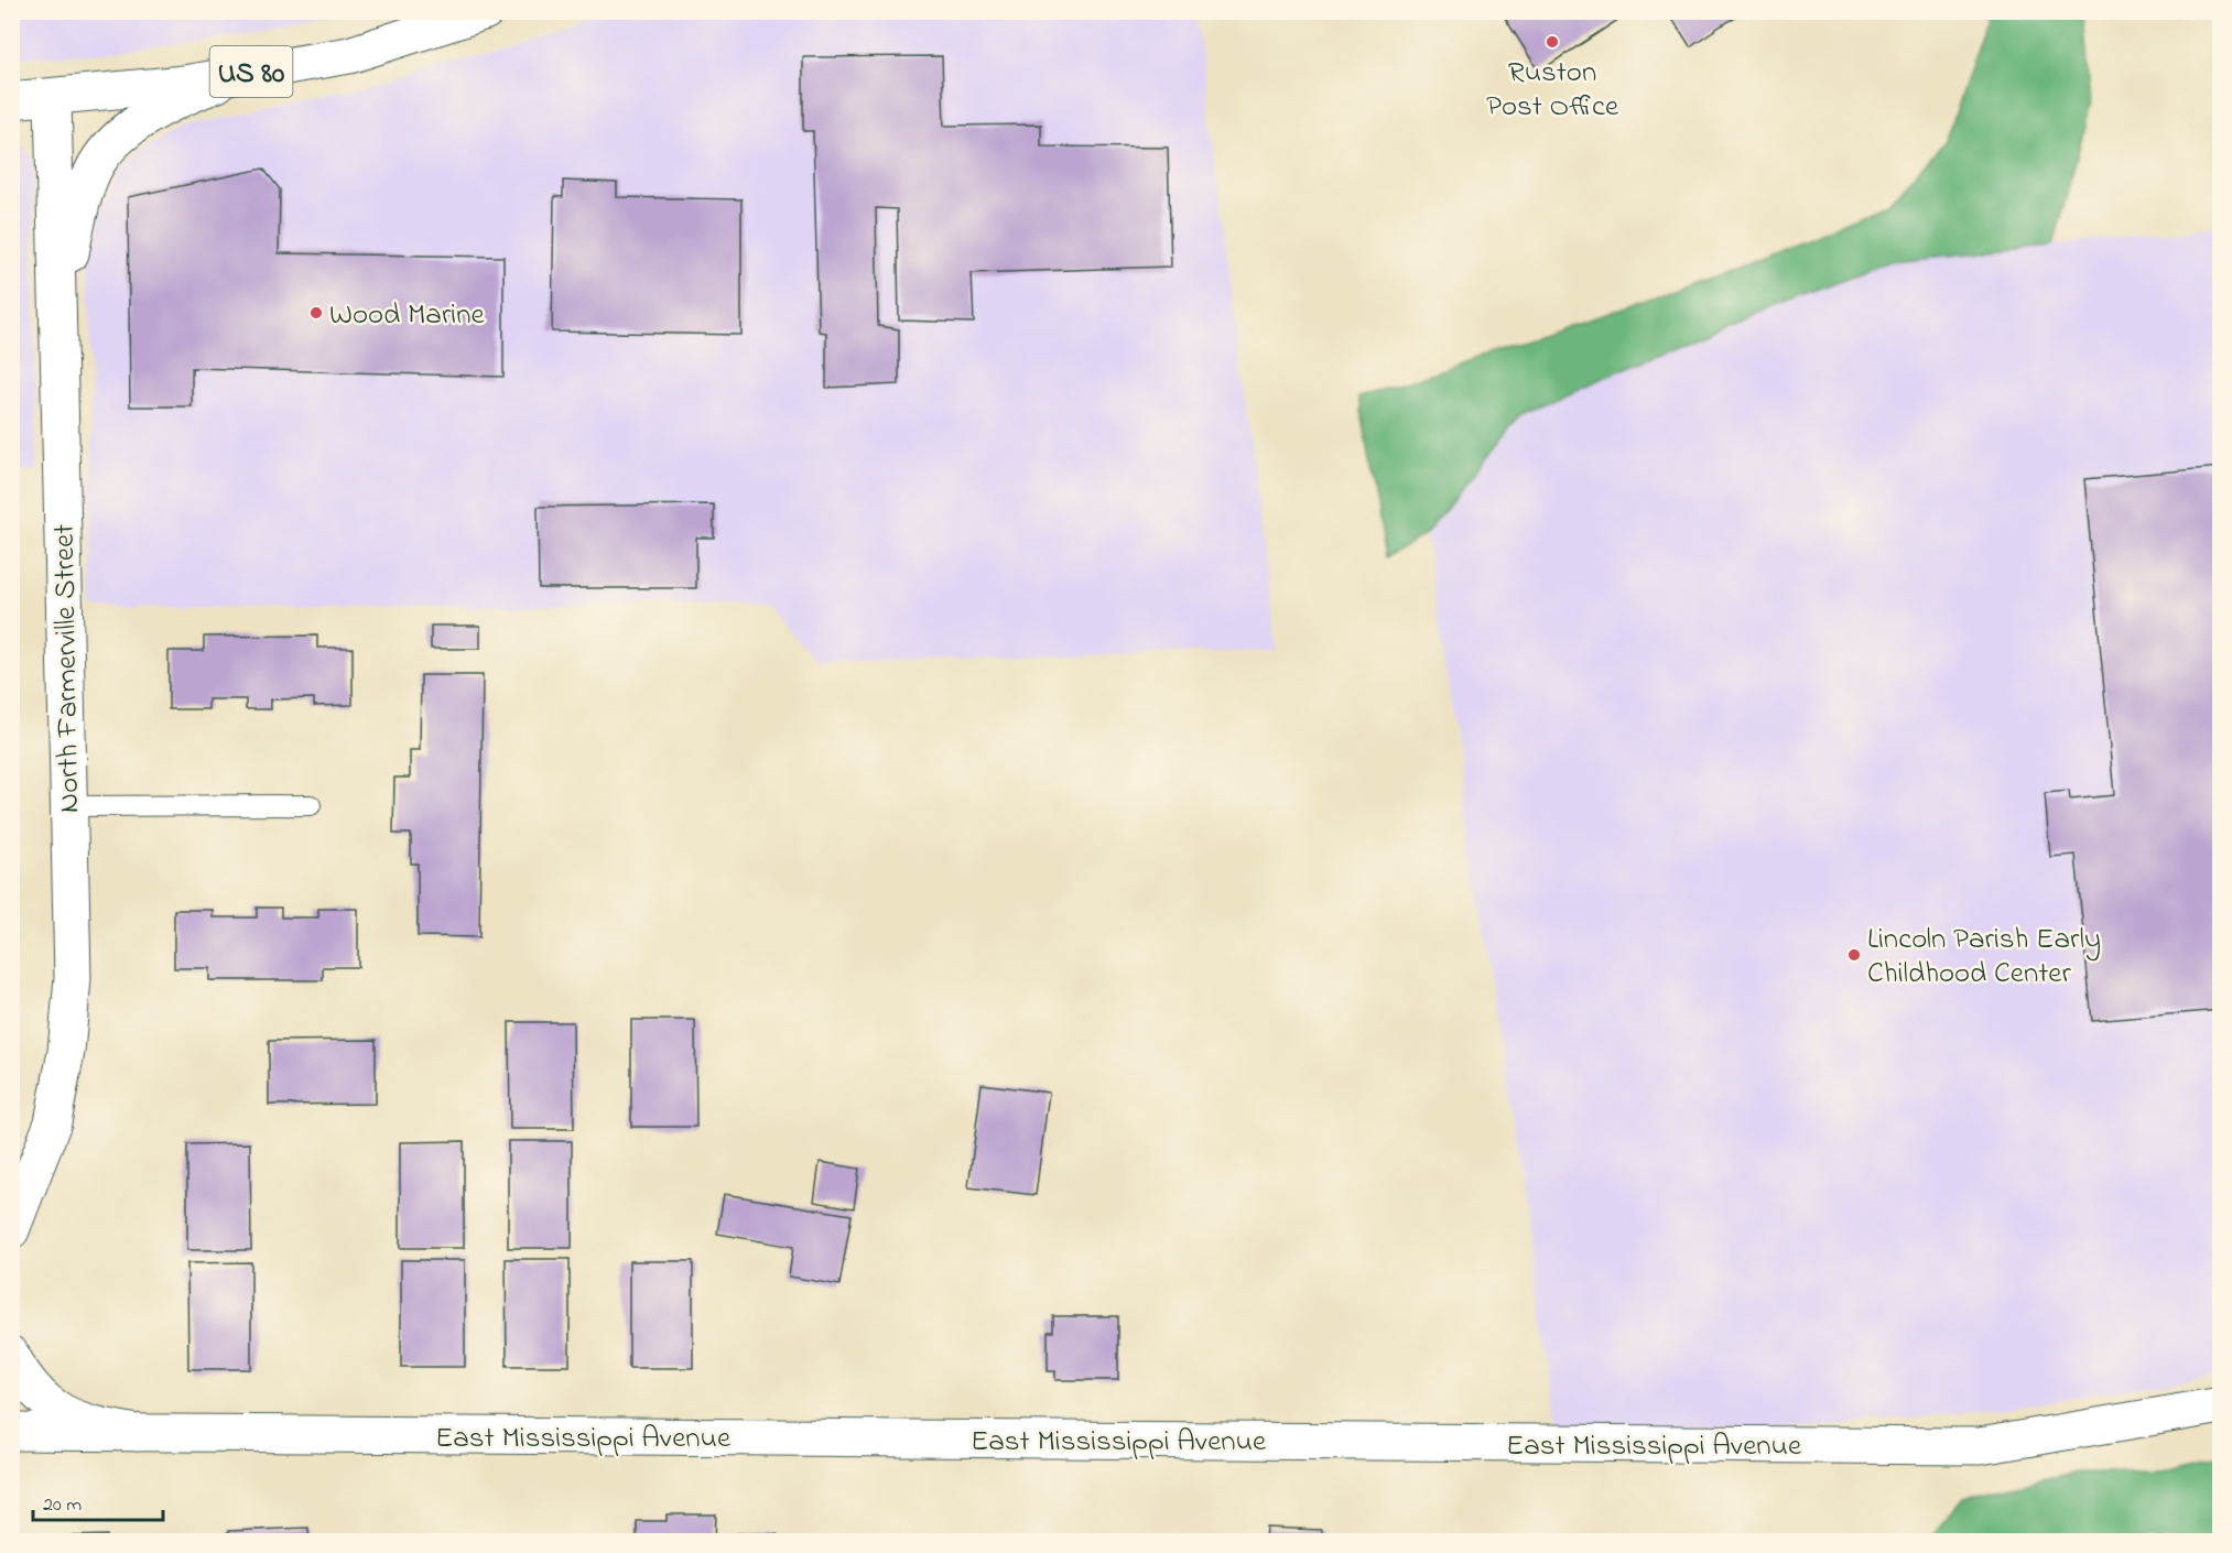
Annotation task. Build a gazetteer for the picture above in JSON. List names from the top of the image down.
{
  "streets": {
    "street": ["US 80", "North Farmerville Street", "East Mississippi Avenue"]
  },
  "crossings": [
    ["US 80", "North Farmerville Street"]
  ],
  "places": ["Ruston Post Office", "Wood Marine", "Lincoln Parish Early Childhood Center"],
  "scale_bar": "20 m"
}
